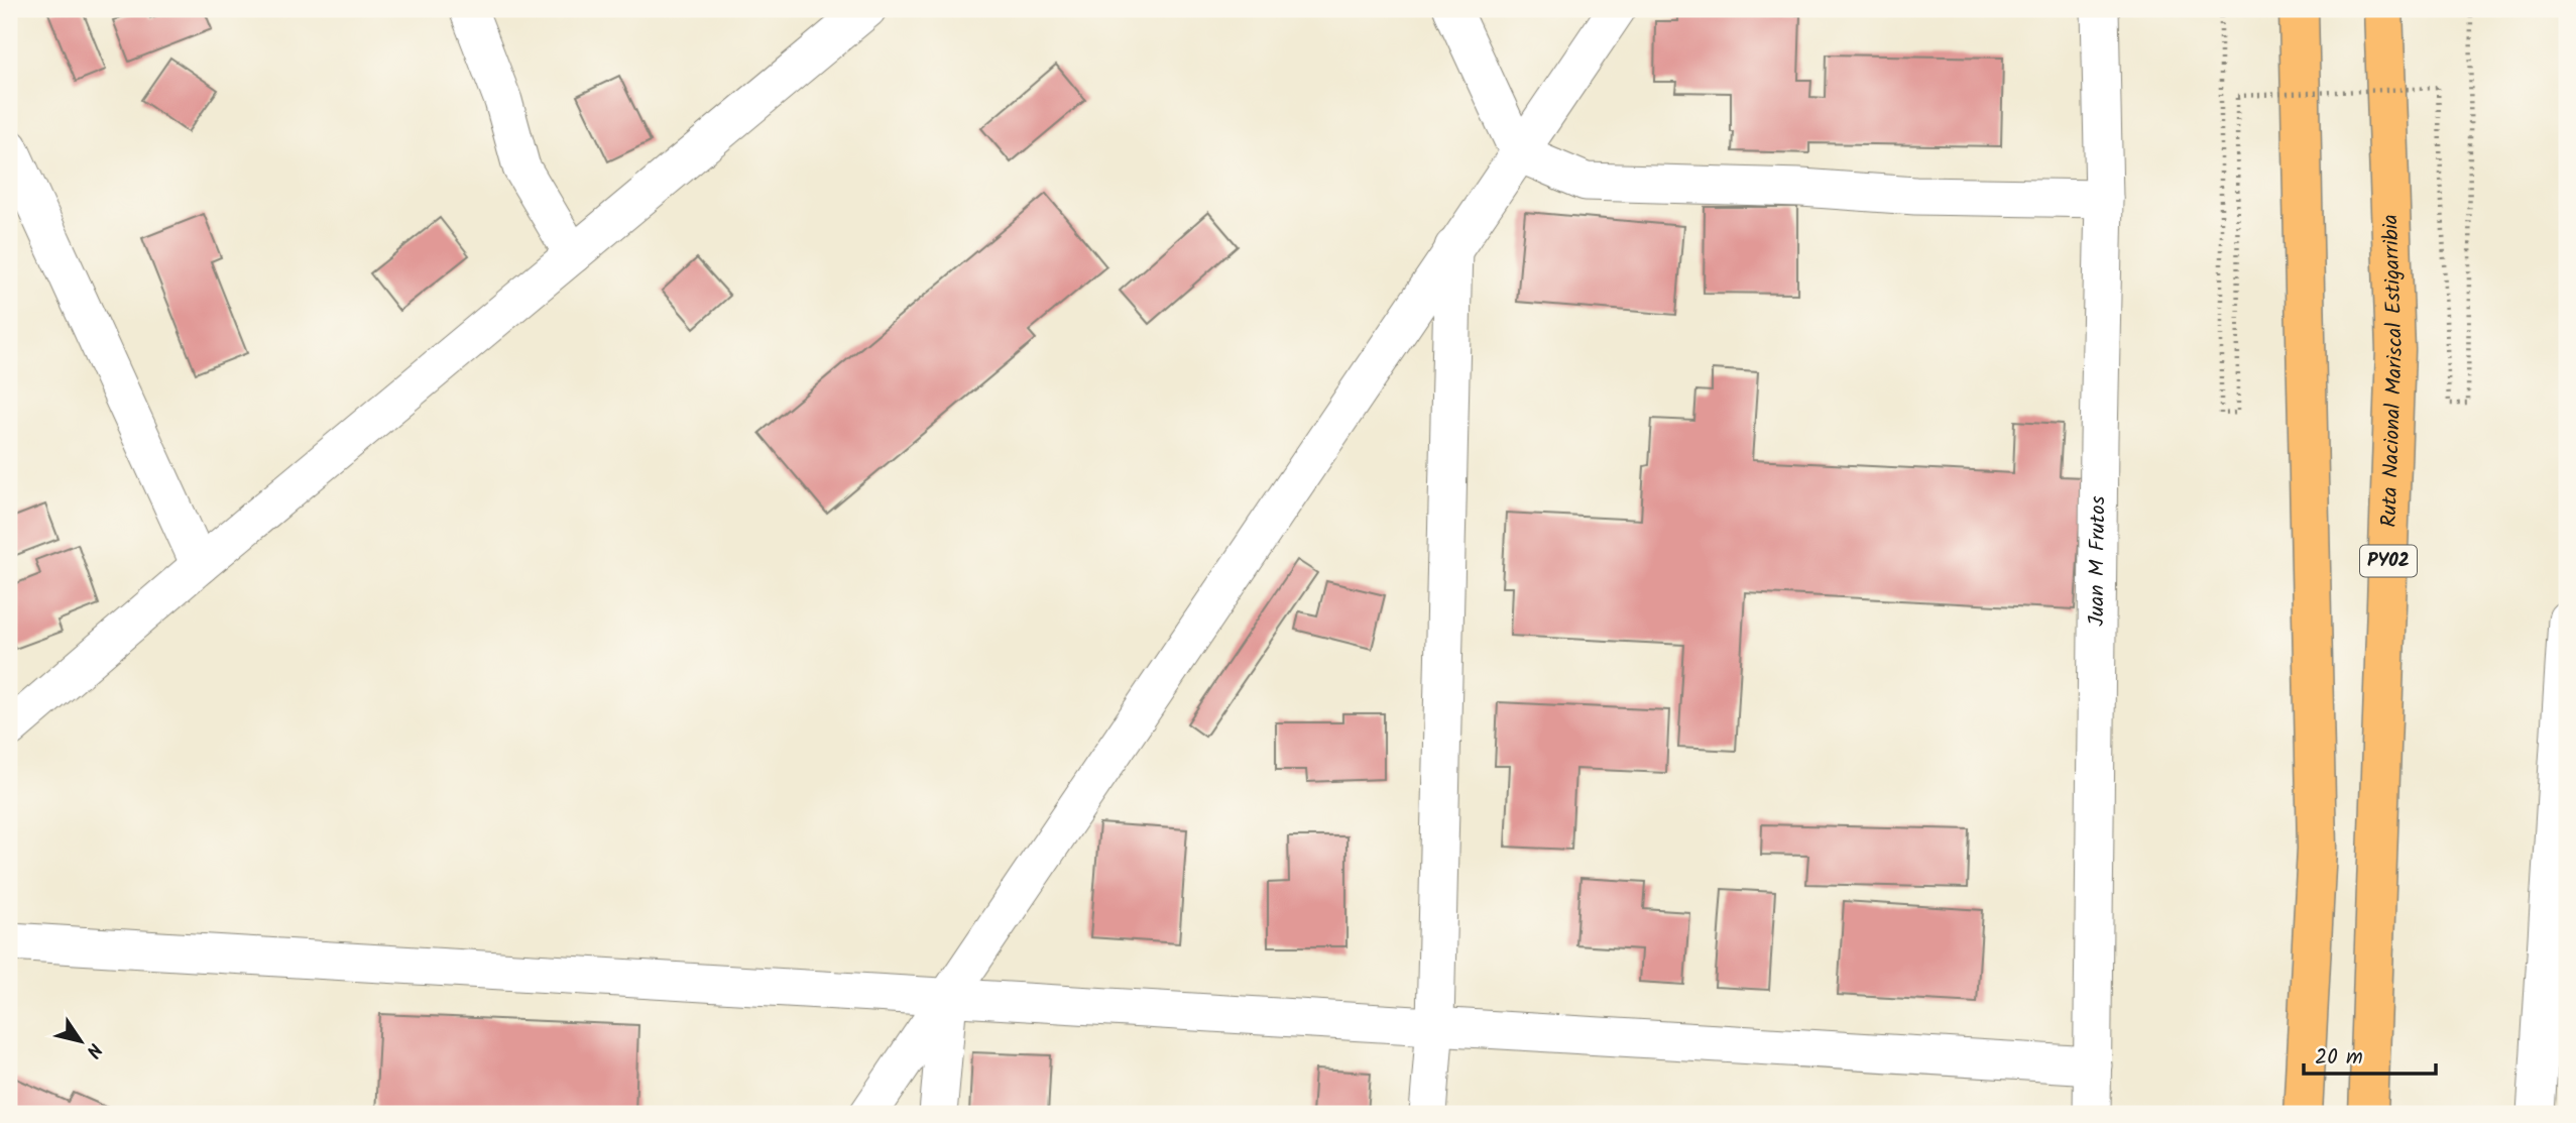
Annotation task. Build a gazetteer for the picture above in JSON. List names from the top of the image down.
{
  "streets": {
    "highway": ["Ruta Nacional Mariscal Estigarribia", "PY02"],
    "street": ["Juan M Frutos"]
  },
  "scale_bar": "20 m",
  "north": "bottom right"
}
